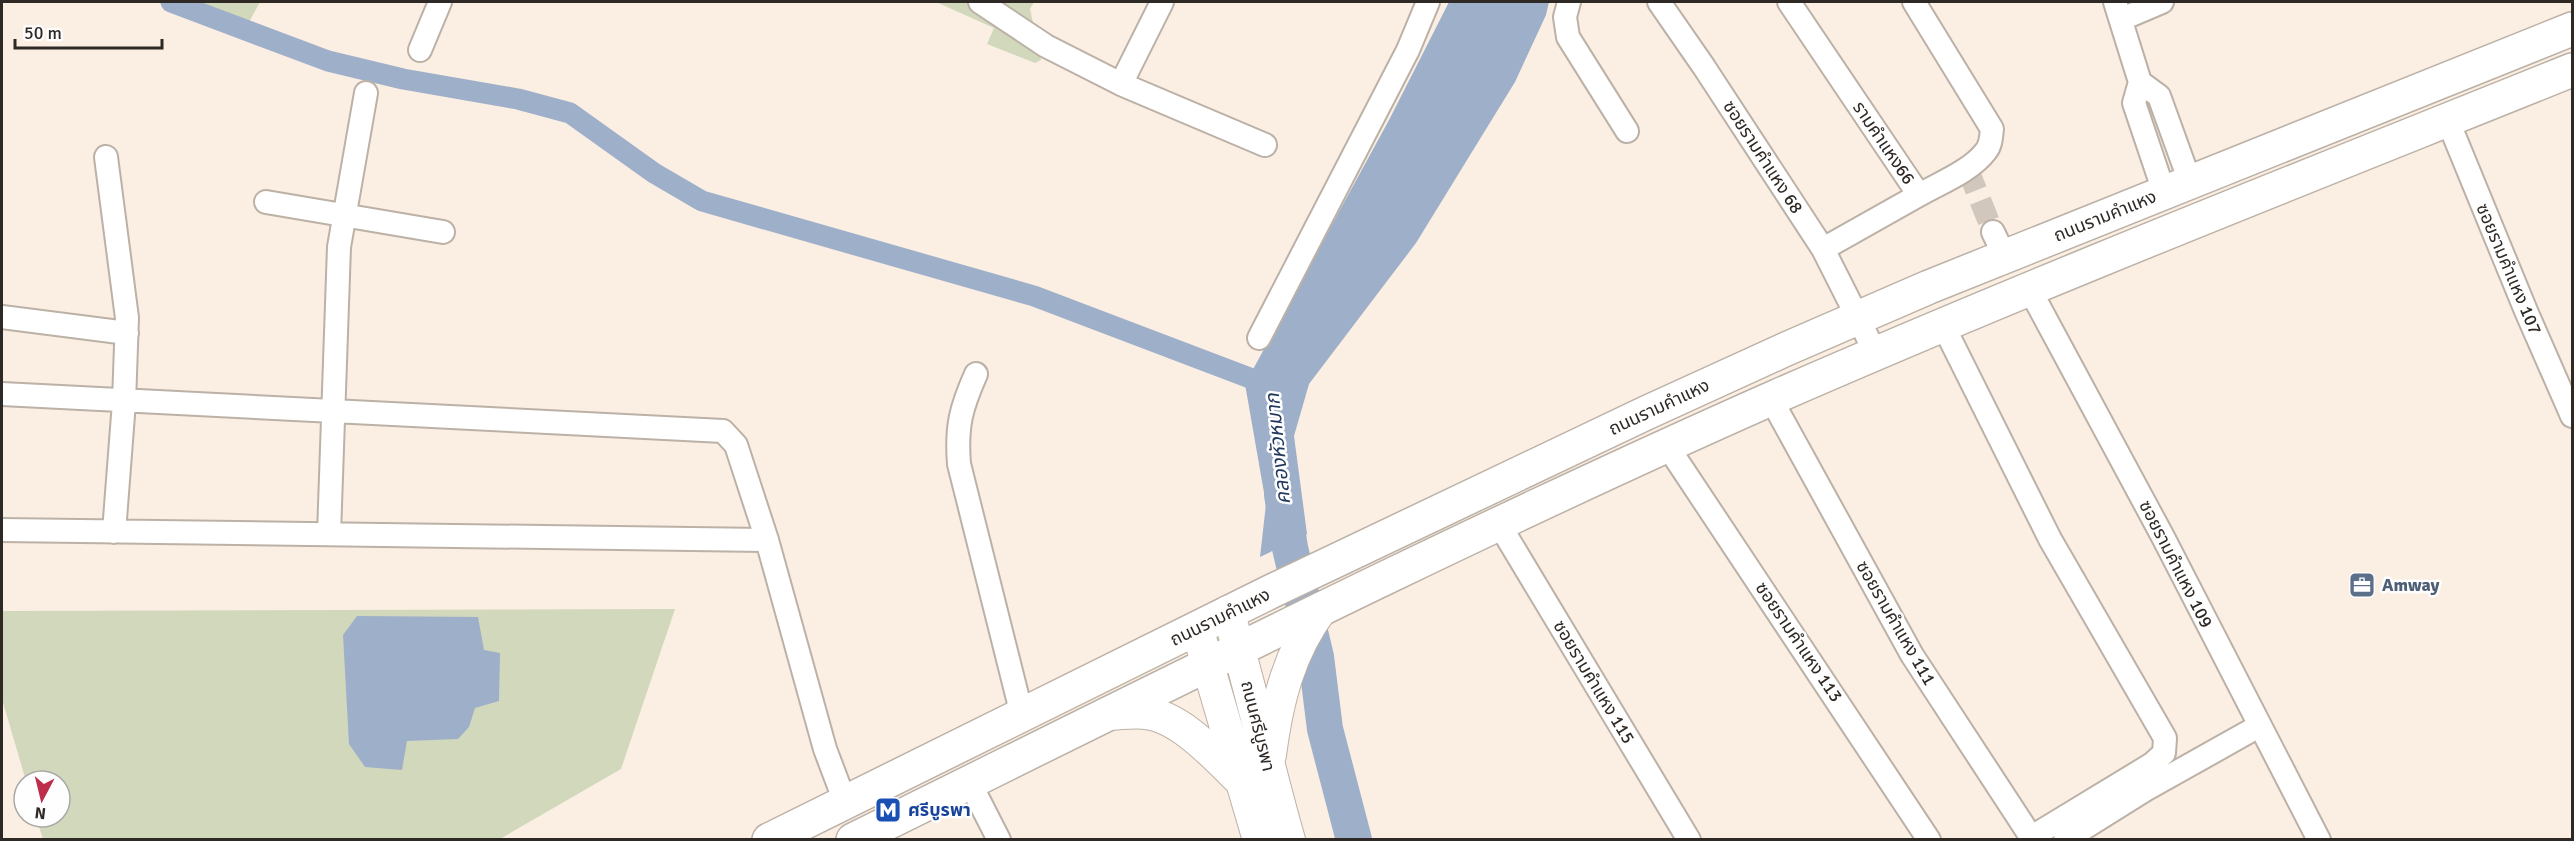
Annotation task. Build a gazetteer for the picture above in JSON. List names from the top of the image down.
{
  "streets": {
    "main road": ["ถนนรามคำแหง"],
    "street": [
      "รามคำแหง66",
      "ซอยรามคำแหง 68",
      "ซอยรามคำแหง 107",
      "ซอยรามคำแหง 109",
      "ซอยรามคำแหง 111",
      "ซอยรามคำแหง 113",
      "ซอยรามคำแหง 115",
      "ถนนศรีบูรพา"
    ]
  },
  "crossings": [
    ["ซอยรามคำแหง 68", "ถนนรามคำแหง"],
    ["ถนนรามคำแหง", "ซอยรามคำแหง 107"],
    ["ถนนรามคำแหง", "ซอยรามคำแหง 109"],
    ["ถนนรามคำแหง", "ซอยรามคำแหง 111"],
    ["ถนนรามคำแหง", "ซอยรามคำแหง 113"],
    ["ถนนรามคำแหง", "ซอยรามคำแหง 115"],
    ["ถนนรามคำแหง", "ถนนศรีบูรพา"]
  ],
  "water": ["คลองหัวหมาก"],
  "places": {
    "office": ["Amway"],
    "metro station": ["ศรีบูรพา"]
  },
  "scale_bar": "50 m",
  "north": "bottom"
}
